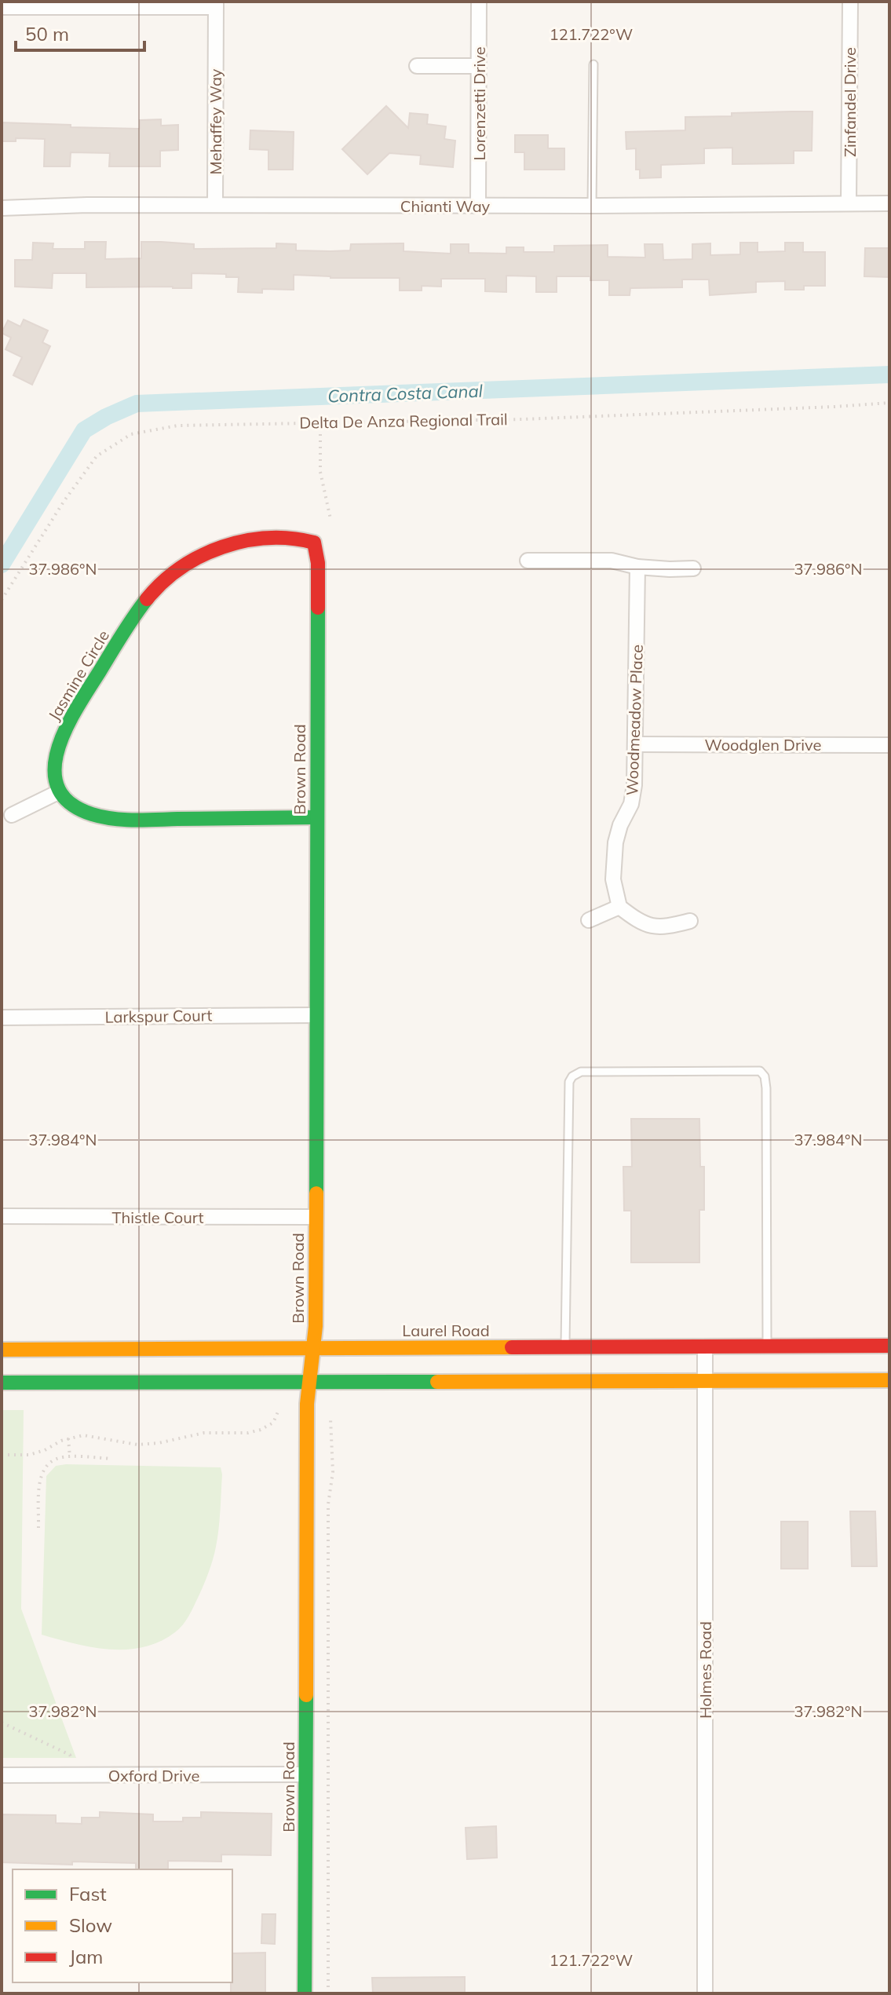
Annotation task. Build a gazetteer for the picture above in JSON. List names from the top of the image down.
{
  "streets": {
    "street": [
      "Zinfandel Drive",
      "Lorenzetti Drive",
      "Mehaffey Way",
      "Chianti Way",
      "Jasmine Circle",
      "Woodmeadow Place",
      "Woodglen Drive",
      "Brown Road",
      "Larkspur Court",
      "Thistle Court",
      "Laurel Road",
      "Holmes Road",
      "Oxford Drive"
    ],
    "path": ["Delta De Anza Regional Trail"]
  },
  "crossings": [
    ["Zinfandel Drive", "Chianti Way"],
    ["Lorenzetti Drive", "Chianti Way"],
    ["Mehaffey Way", "Chianti Way"],
    ["Jasmine Circle", "Brown Road"],
    ["Woodmeadow Place", "Woodglen Drive"],
    ["Brown Road", "Larkspur Court"],
    ["Brown Road", "Thistle Court"],
    ["Brown Road", "Laurel Road"],
    ["Brown Road", "Oxford Drive"],
    ["Laurel Road", "Holmes Road"]
  ],
  "water": ["Contra Costa Canal"],
  "legend": ["Fast", "Slow", "Jam"],
  "scale_bar": "50 m",
  "coordinates": [
    "121.722°W",
    "37.986°N",
    "37.984°N",
    "37.982°N"
  ]
}
